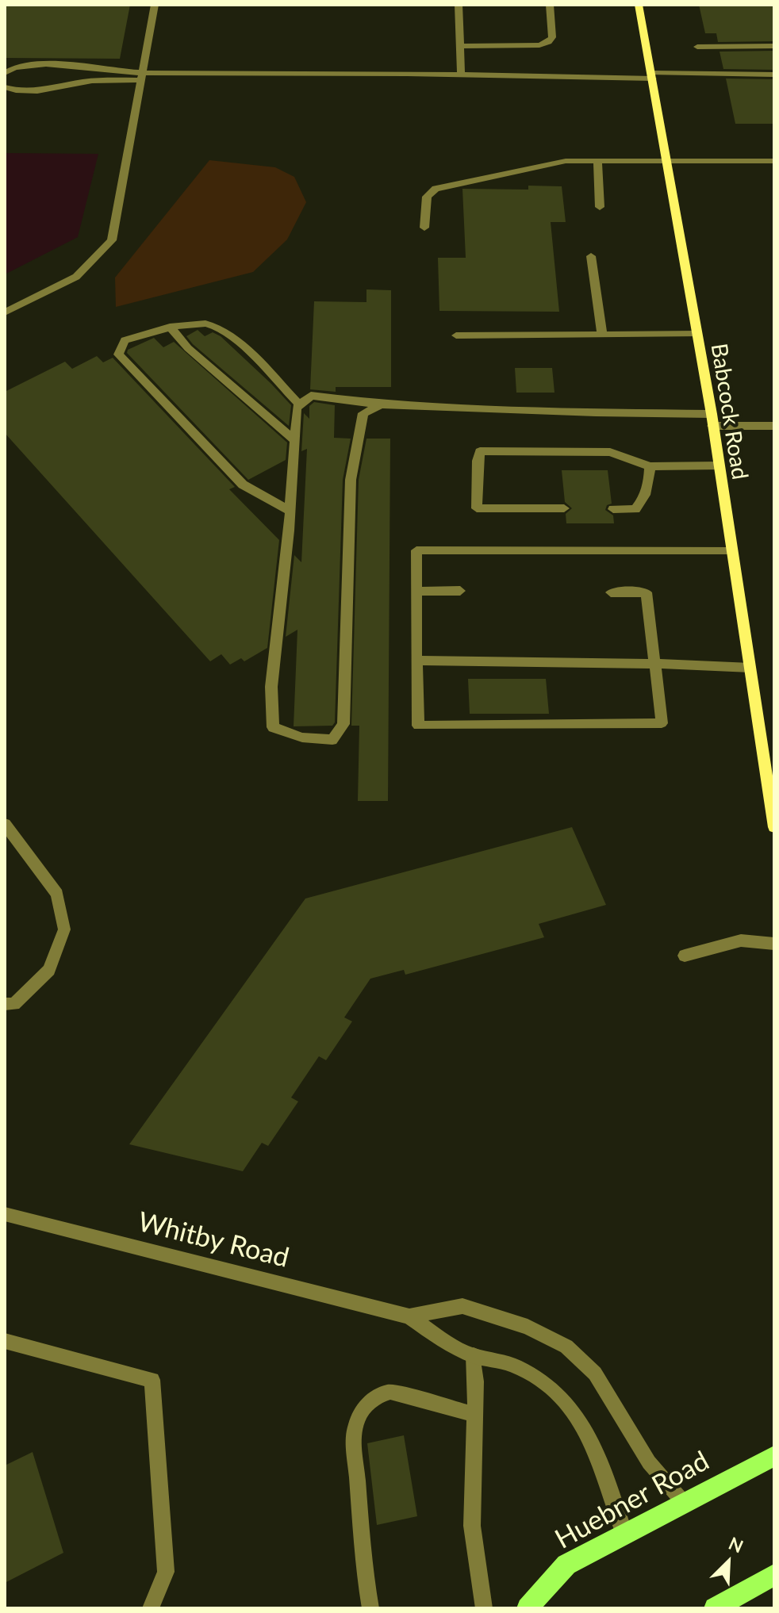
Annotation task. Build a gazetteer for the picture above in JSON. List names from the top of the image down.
{
  "streets": {
    "main road": ["Babcock Road", "Huebner Road"],
    "street": ["Whitby Road"]
  },
  "crossings": [
    ["Whitby Road", "Huebner Road"]
  ],
  "north": "top right"
}
